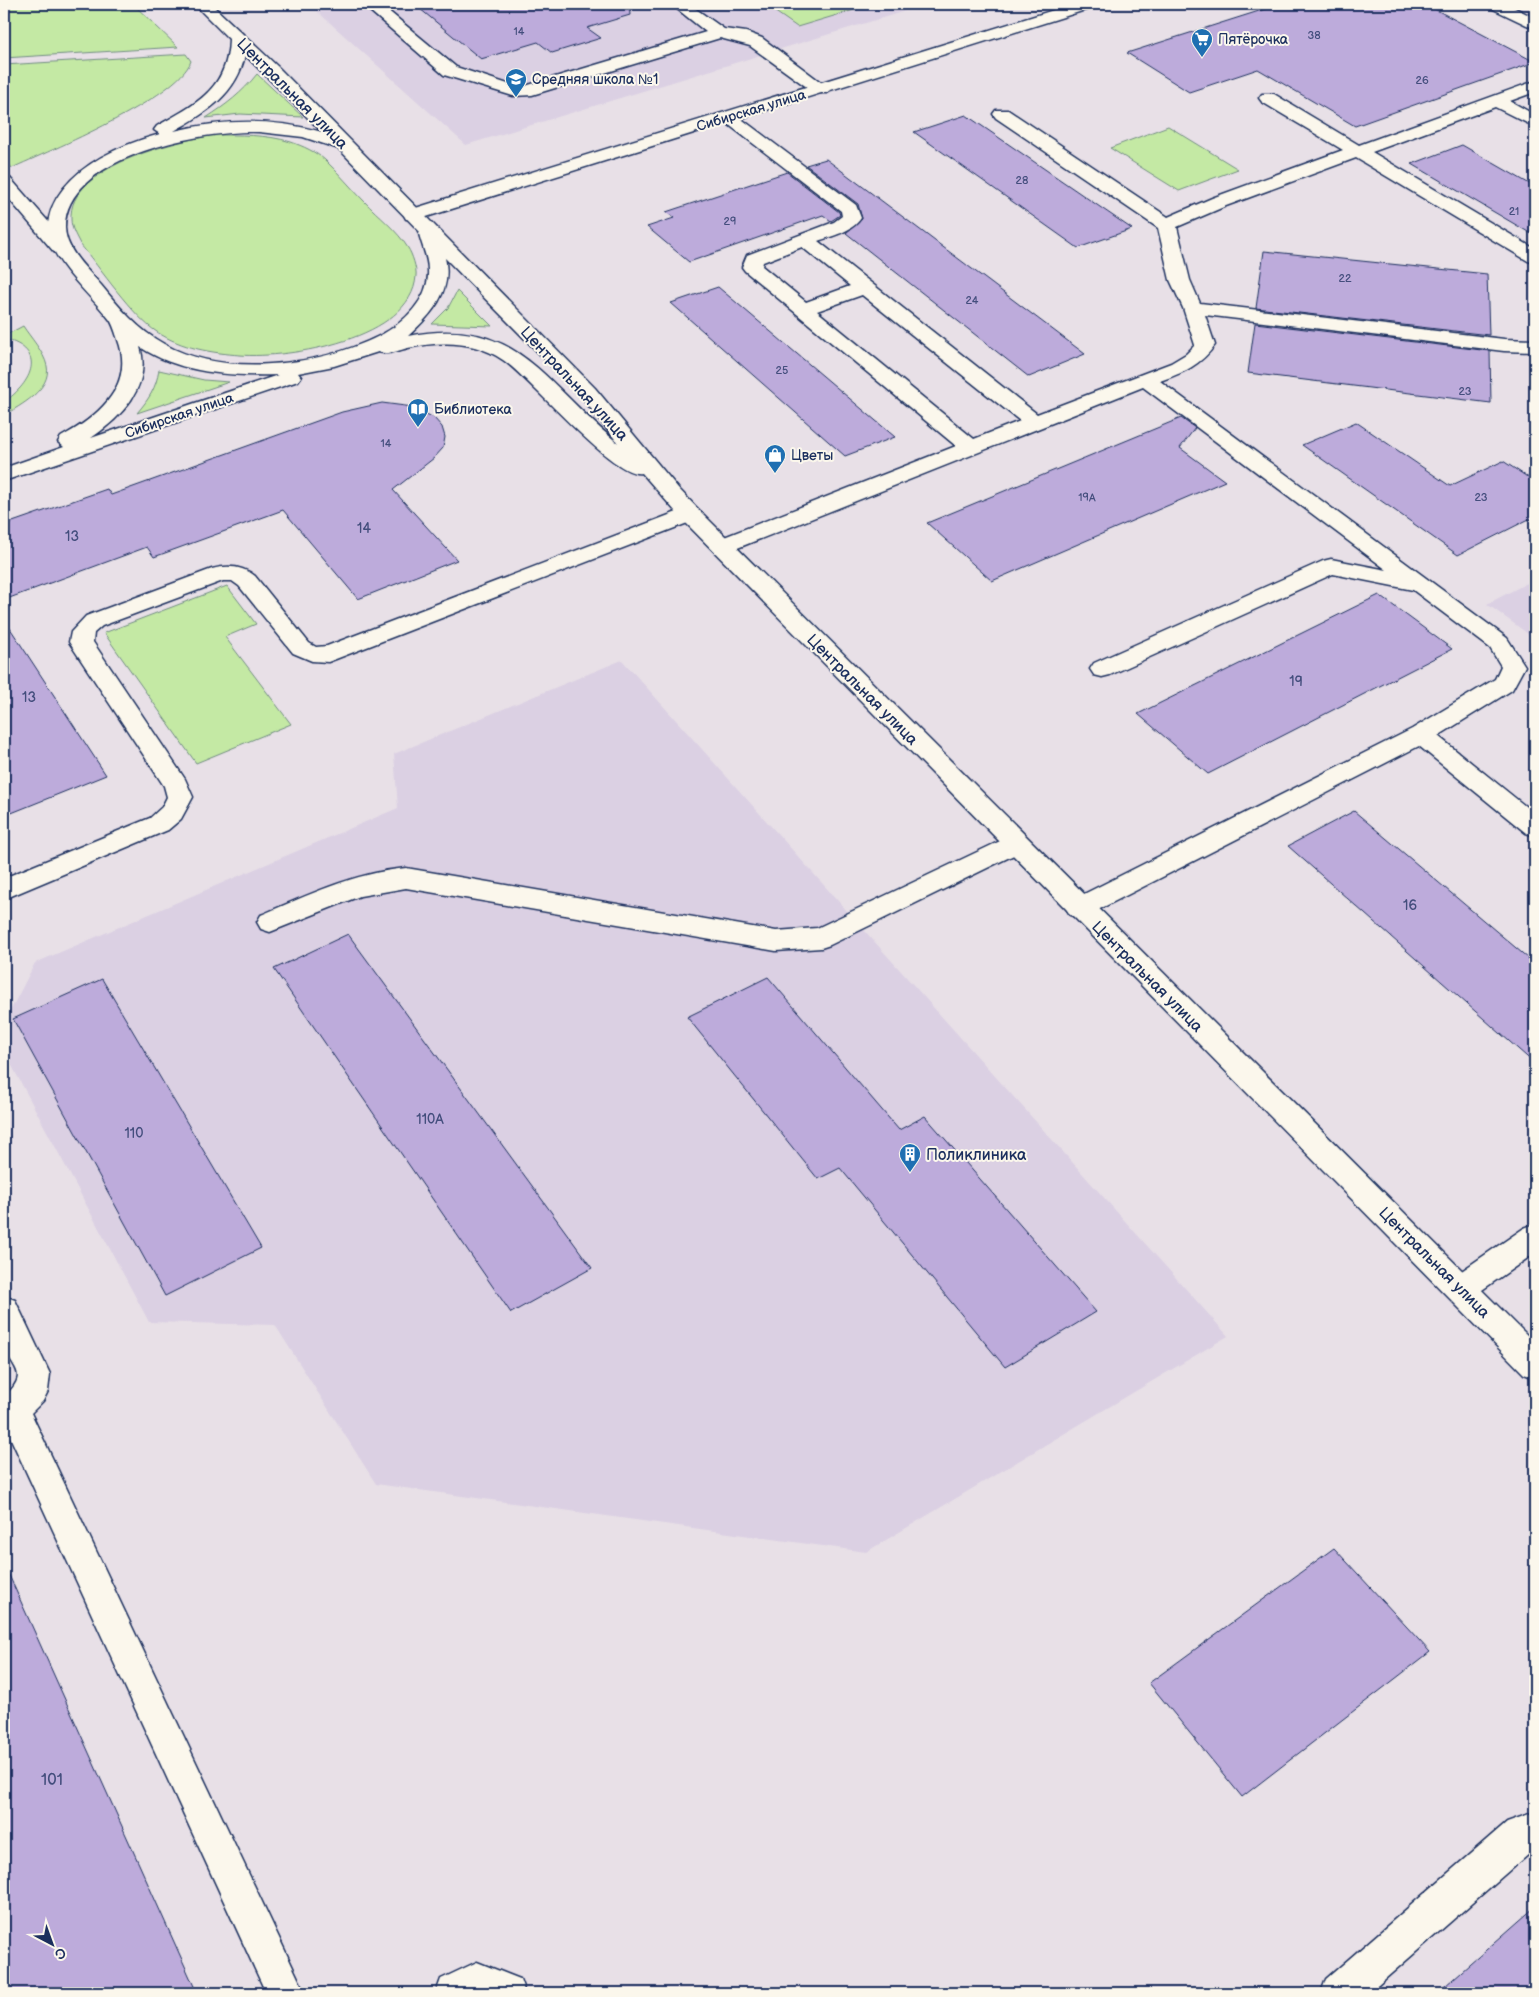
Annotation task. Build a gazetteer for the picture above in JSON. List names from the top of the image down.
{
  "streets": {
    "street": ["Центральная улица", "Сибирская улица"]
  },
  "crossings": [
    ["Центральная улица", "Сибирская улица"]
  ],
  "places": {
    "supermarket": ["Пятёрочка"],
    "school or university": ["Средняя школа №1"],
    "library": ["Библиотека"],
    "shop": ["Цветы"],
    "building": ["Поликлиника"]
  },
  "house_numbers": [
    "14",
    "38",
    "26",
    "28",
    "21",
    "29",
    "22",
    "24",
    "25",
    "23",
    "14",
    "19А",
    "23",
    "14",
    "13",
    "19",
    "13",
    "16",
    "110А",
    "110",
    "101"
  ],
  "north": "bottom right"
}
